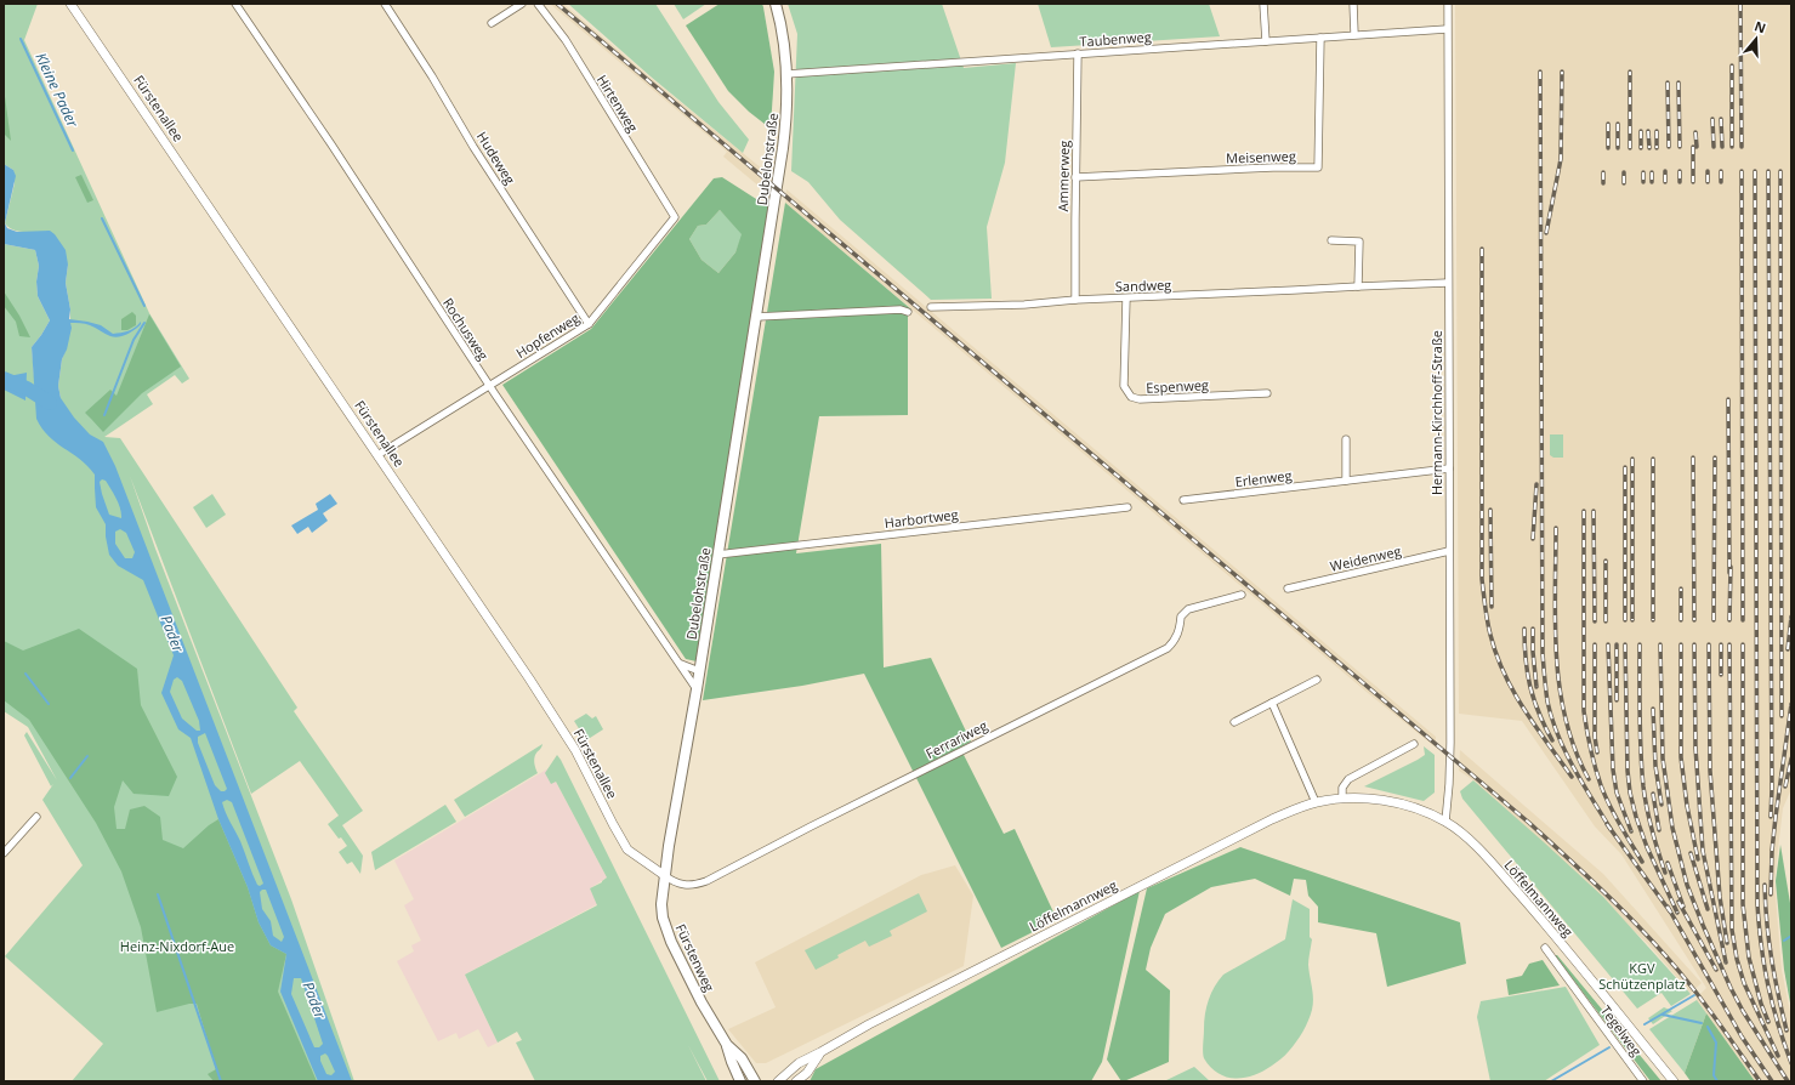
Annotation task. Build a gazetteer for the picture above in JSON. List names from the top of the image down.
{
  "streets": {
    "main road": ["Dubelohstraße", "Fürstenweg"],
    "street": [
      "Taubenweg",
      "Hirtenweg",
      "Fürstenallee",
      "Meisenweg",
      "Hudeweg",
      "Ammerweg",
      "Sandweg",
      "Rochusweg",
      "Hopfenweg",
      "Espenweg",
      "Hermann-Kirchhoff-Straße",
      "Erlenweg",
      "Harbortweg",
      "Weidenweg",
      "Ferrariweg",
      "Löffelmannweg",
      "Tegelweg"
    ]
  },
  "crossings": [
    ["Taubenweg", "Meisenweg"],
    ["Taubenweg", "Dubelohstraße"],
    ["Taubenweg", "Ammerweg"],
    ["Taubenweg", "Hermann-Kirchhoff-Straße"],
    ["Hirtenweg", "Hopfenweg"],
    ["Fürstenallee", "Dubelohstraße"],
    ["Fürstenallee", "Hopfenweg"],
    ["Fürstenallee", "Ferrariweg"],
    ["Fürstenallee", "Fürstenweg"],
    ["Meisenweg", "Ammerweg"],
    ["Hudeweg", "Hopfenweg"],
    ["Dubelohstraße", "Rochusweg"],
    ["Dubelohstraße", "Harbortweg"],
    ["Dubelohstraße", "Ferrariweg"],
    ["Dubelohstraße", "Fürstenweg"],
    ["Ammerweg", "Sandweg"],
    ["Sandweg", "Espenweg"],
    ["Sandweg", "Hermann-Kirchhoff-Straße"],
    ["Rochusweg", "Hopfenweg"],
    ["Hermann-Kirchhoff-Straße", "Erlenweg"],
    ["Hermann-Kirchhoff-Straße", "Weidenweg"],
    ["Hermann-Kirchhoff-Straße", "Löffelmannweg"],
    ["Ferrariweg", "Fürstenweg"]
  ],
  "water": ["Kleine Pader", "Pader"],
  "parks": ["Heinz-Nixdorf-Aue", "KGV Schützenplatz"],
  "north": "top"
}
